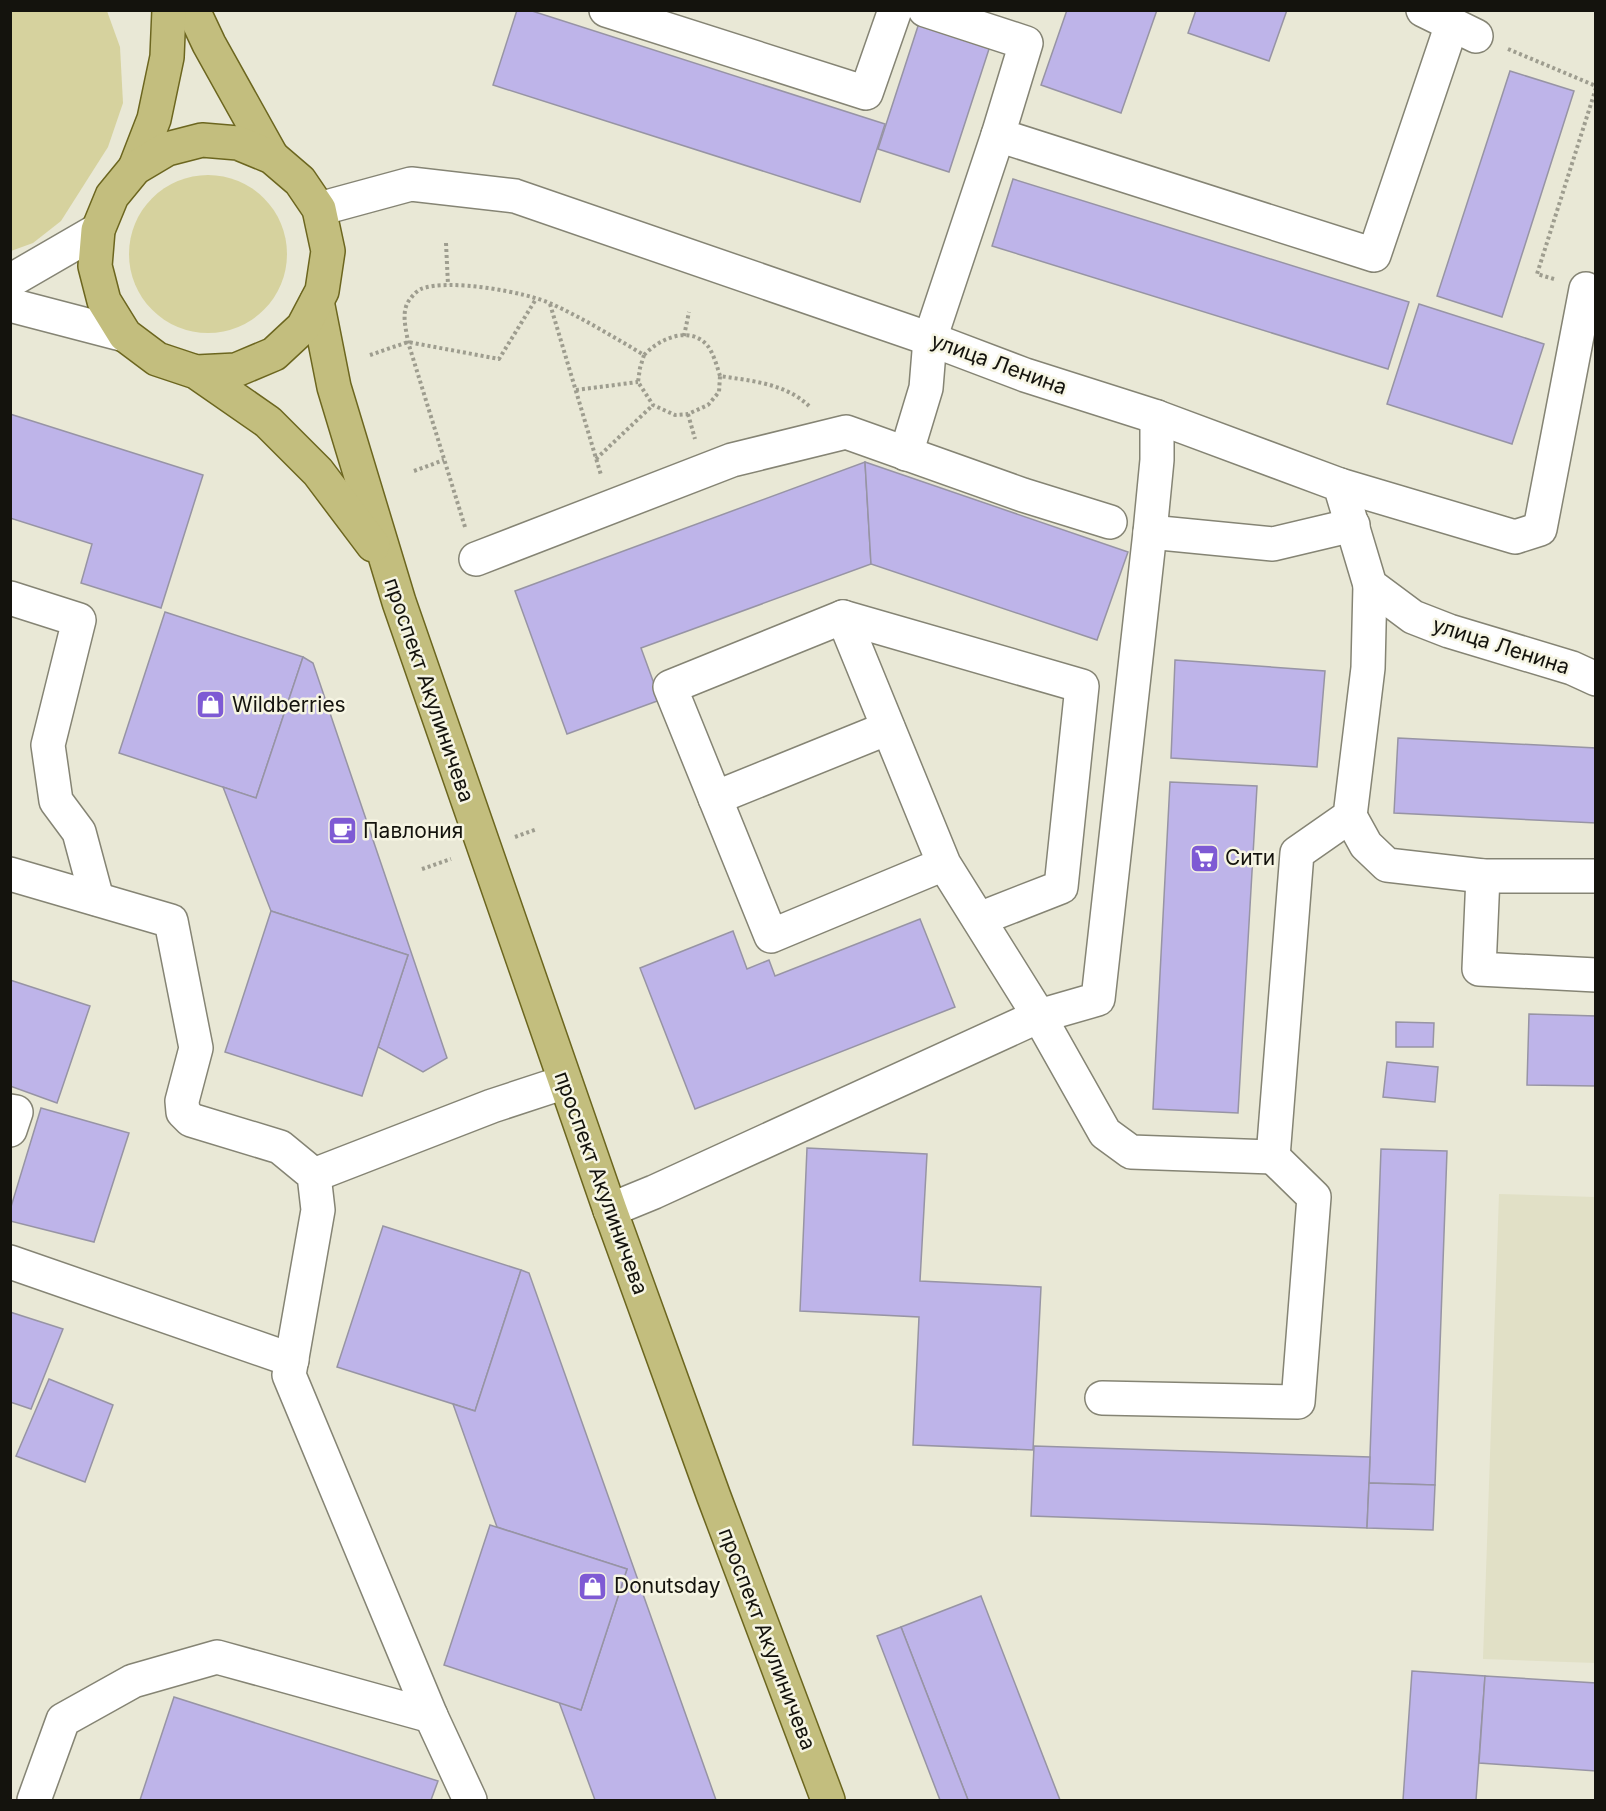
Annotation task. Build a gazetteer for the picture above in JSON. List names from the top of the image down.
{
  "streets": {
    "main road": ["проспект Акулиничева"],
    "street": ["улица Ленина"]
  },
  "places": {
    "shop": ["Wildberries", "Donutsday"],
    "cafe": ["Павлония"],
    "supermarket": ["Сити"]
  }
}
